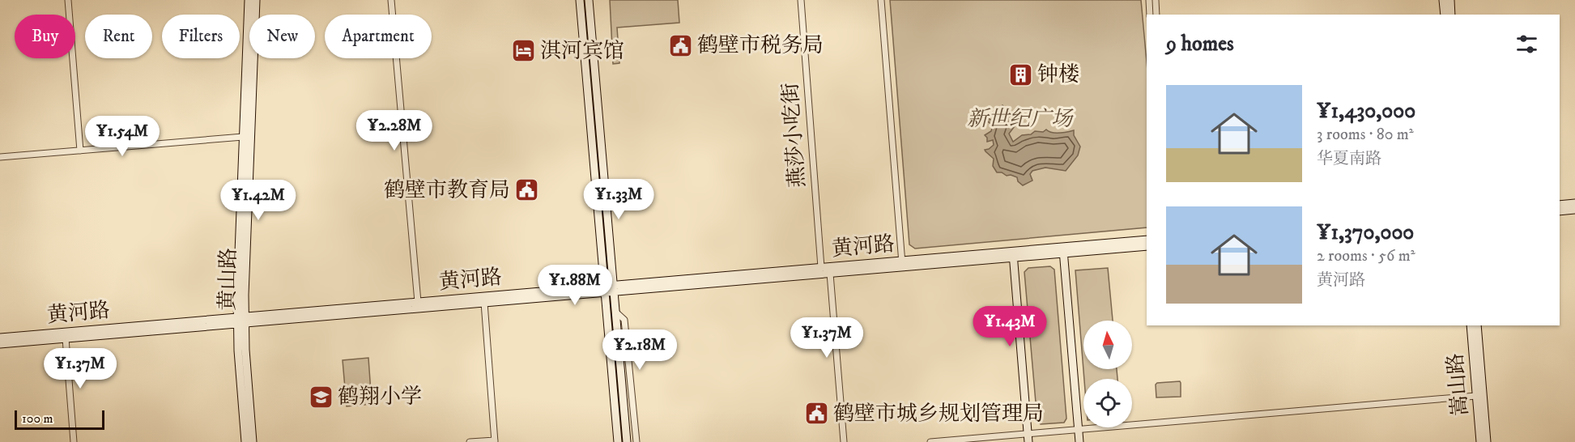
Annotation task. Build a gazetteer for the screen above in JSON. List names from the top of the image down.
{
  "streets": {
    "main road": ["黄河路", "黄山路", "嵩山路"],
    "street": ["燕莎小吃街"]
  },
  "crossings": [
    ["燕莎小吃街", "黄河路"],
    ["黄河路", "黄山路"]
  ],
  "parks": ["新世纪广场"],
  "places": {
    "public building": ["鹤壁市税务局", "鹤壁市教育局", "鹤壁市城乡规划管理局"],
    "hotel": ["淇河宾馆"],
    "building": ["钟楼"],
    "school or university": ["鹤翔小学"]
  },
  "scale_bar": "100 m",
  "north": "top",
  "page": {
    "chip": [
      "Buy",
      "Rent",
      "Filters",
      "New",
      "Apartment"
    ],
    "heading": "9 homes",
    "list": [
      {
        "name": "¥1,430,000",
        "note": "3 rooms · 80 m² · 华夏南路"
      },
      {
        "name": "¥1,370,000",
        "note": "2 rooms · 56 m² · 黄河路"
      }
    ],
    "price": [
      "¥2.28M",
      "¥1.54M",
      "¥1.33M",
      "¥1.42M",
      "¥1.88M",
      "¥1.43M",
      "¥1.37M",
      "¥2.18M",
      "¥1.37M"
    ],
    "scale": "100 m"
  }
}
